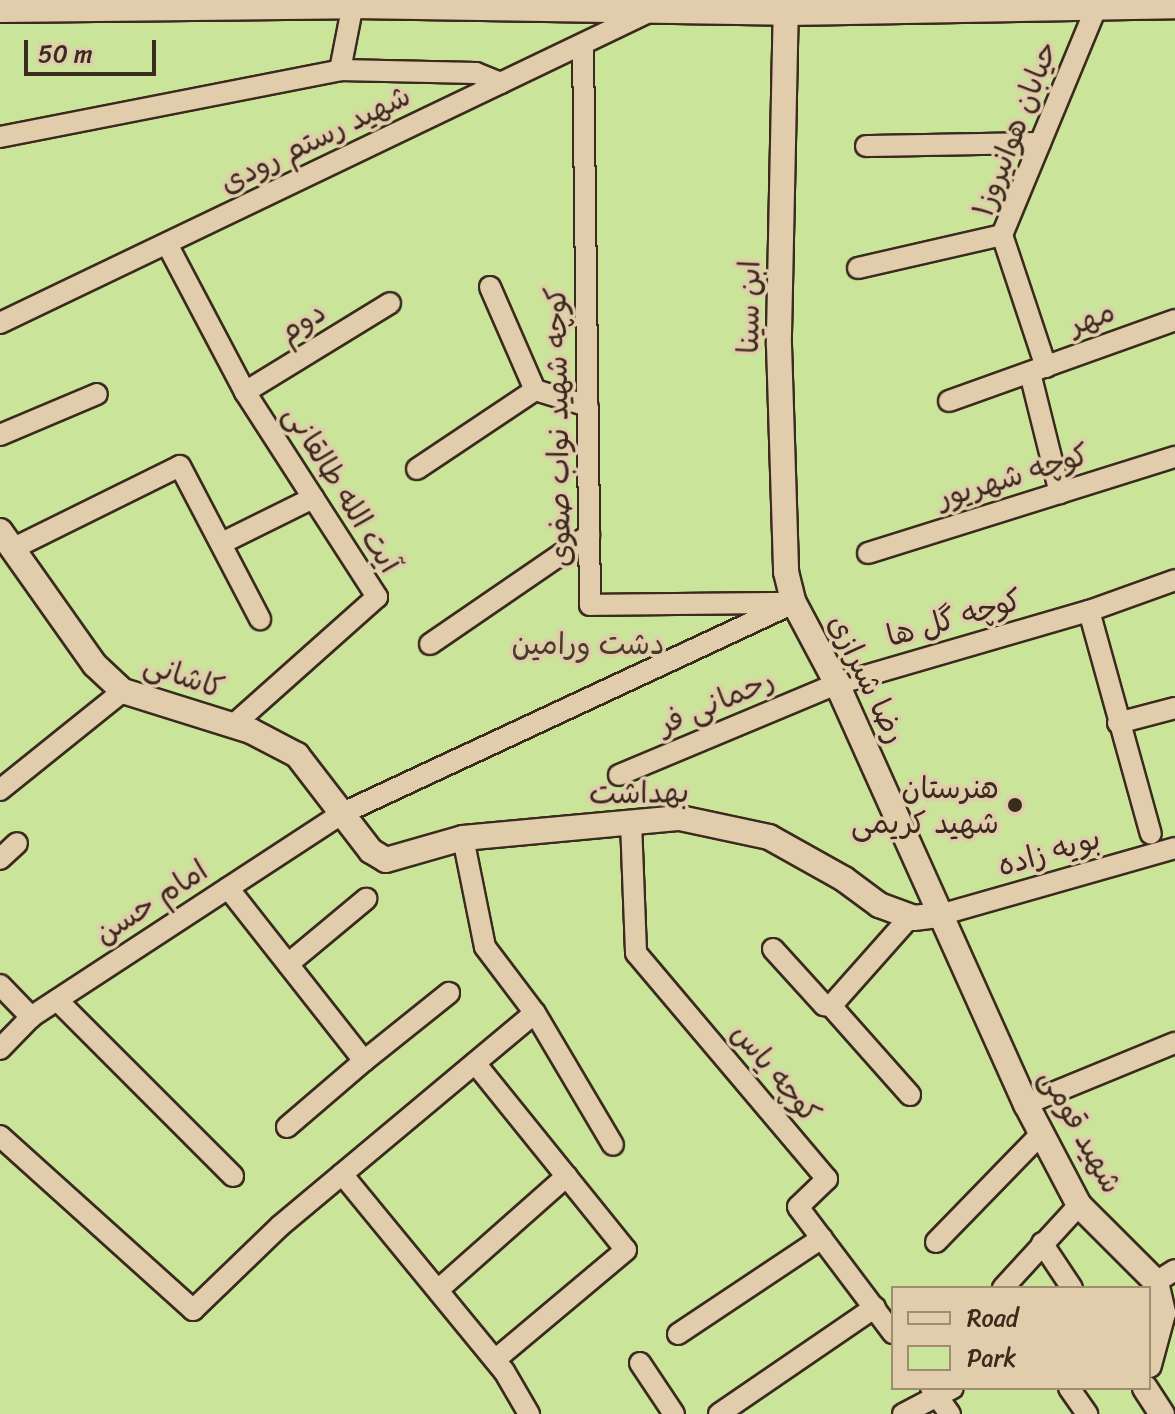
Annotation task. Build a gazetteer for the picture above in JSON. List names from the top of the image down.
{
  "streets": {
    "street": [
      "حیابان هوانیروز۱",
      "شهید رستم رودی",
      "ابن سینا",
      "مهر",
      "دوم",
      "کوچه شهید نواب صفوی",
      "کوچه شهریور",
      "آیت الله طالقانی",
      "کوچه گل ها",
      "کاشانی",
      "رضا شیرازی",
      "رحمانی فر",
      "بهداشت",
      "بویه زاده",
      "امام حسن",
      "کوچه یاس",
      "شهید قومی"
    ]
  },
  "crossings": [
    ["حیابان هوانیروز۱", "مهر"],
    ["حیابان هوانیروز۱", "کوچه شهریور"],
    ["شهید رستم رودی", "کوچه شهید نواب صفوی"],
    ["شهید رستم رودی", "آیت الله طالقانی"],
    ["ابن سینا", "کوچه شهید نواب صفوی"],
    ["ابن سینا", "رضا شیرازی"],
    ["ابن سینا", "امام حسن"],
    ["دوم", "آیت الله طالقانی"],
    ["کوچه شهید نواب صفوی", "رضا شیرازی"],
    ["کوچه شهید نواب صفوی", "امام حسن"],
    ["آیت الله طالقانی", "کاشانی"],
    ["کوچه گل ها", "رضا شیرازی"],
    ["کوچه گل ها", "رحمانی فر"],
    ["کاشانی", "بهداشت"],
    ["کاشانی", "امام حسن"],
    ["رضا شیرازی", "رحمانی فر"],
    ["رضا شیرازی", "بهداشت"],
    ["رضا شیرازی", "بویه زاده"],
    ["رضا شیرازی", "امام حسن"],
    ["رضا شیرازی", "شهید قومی"],
    ["بهداشت", "بویه زاده"],
    ["بهداشت", "امام حسن"],
    ["بهداشت", "کوچه یاس"],
    ["بهداشت", "شهید قومی"],
    ["بویه زاده", "شهید قومی"]
  ],
  "parks": ["دشت ورامین"],
  "places": ["هنرستان شهید کریمی"],
  "legend": ["Road", "Park"],
  "scale_bar": "50 m"
}
